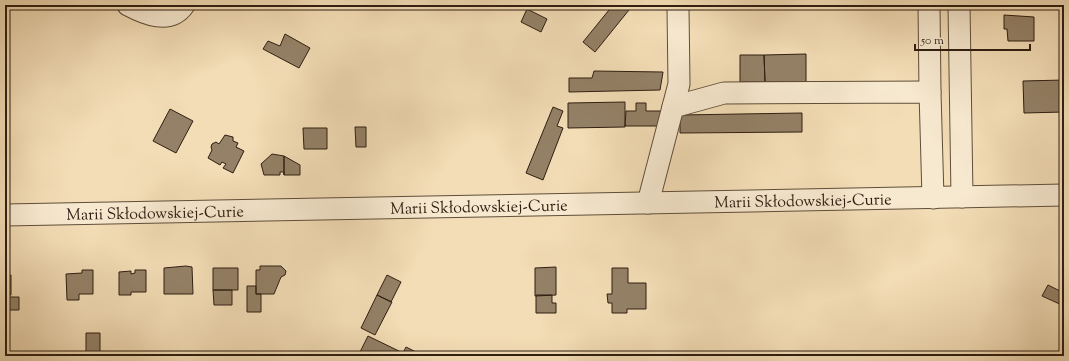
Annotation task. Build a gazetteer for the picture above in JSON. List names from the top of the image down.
{
  "streets": {
    "street": ["Marii Skłodowskiej-Curie"]
  },
  "scale_bar": "50 m"
}
